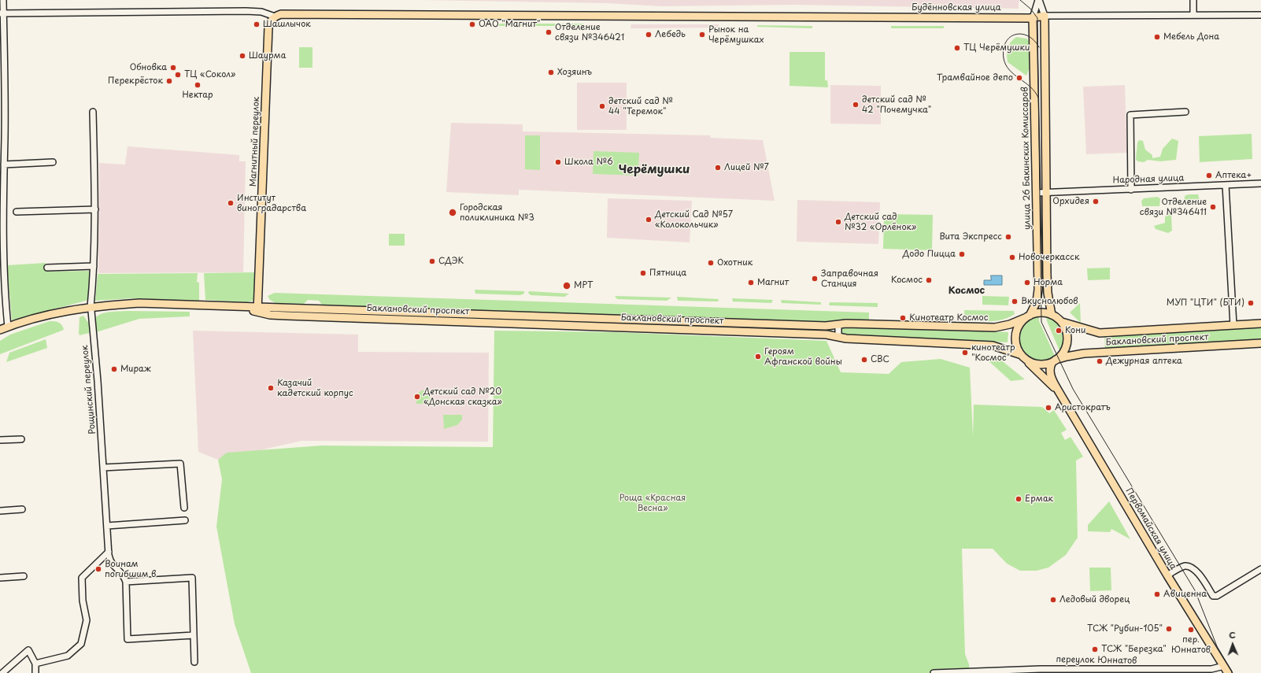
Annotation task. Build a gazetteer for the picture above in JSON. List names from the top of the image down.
{
  "streets": {
    "main road": [
      "Будённовская улица",
      "Магнитный переулок",
      "улица 26 Бакинских Комиссаров",
      "Баклановский проспект",
      "Первомайская улица"
    ],
    "street": ["Народная улица", "Рощинский переулок", "переулок Юннатов"]
  },
  "crossings": [
    ["Будённовская улица", "Магнитный переулок"],
    ["Будённовская улица", "улица 26 Бакинских Комиссаров"],
    ["Магнитный переулок", "Баклановский проспект"],
    ["улица 26 Бакинских Комиссаров", "Народная улица"],
    ["улица 26 Бакинских Комиссаров", "Баклановский проспект"],
    ["улица 26 Бакинских Комиссаров", "Первомайская улица"],
    ["Баклановский проспект", "Рощинский переулок"],
    ["Баклановский проспект", "Первомайская улица"],
    ["Первомайская улица", "переулок Юннатов"]
  ],
  "districts": ["Черёмушки", "Космос"],
  "parks": ["Роща «Красная Весна»"],
  "places": [
    "Шашлычок",
    "ОАО \"Магнит\"",
    "Отделение связи №346421",
    "Лебедь",
    "Рынок на Черёмушках",
    "Мебель Дона",
    "ТЦ Черёмушки",
    "Шаурма",
    "Обновка",
    "Хозяинъ",
    "ТЦ «Сокол»",
    "Трамвайное депо",
    "Перекрёсток",
    "Нектар",
    "детский сад № 42 \"Почемучка\"",
    "детский сад № 44 \"Теремок\"",
    "Школа №6",
    "Лицей №7",
    "Аптека+",
    "Орхидея",
    "Институт виноградарства",
    "Отделение связи №346411",
    "Городская поликлиника №3",
    "Детский Сад №57 «Колокольчик»",
    "Детский сад №32 «Орлёнок»",
    "Вита Экспресс",
    "Додо Пицца",
    "Новочеркасск",
    "СДЭК",
    "Охотник",
    "Пятница",
    "Заправочная Станция",
    "Космос",
    "Магнит",
    "Норма",
    "МРТ",
    "Вкуснолюбов",
    "МУП \"ЦТИ\" (БТИ)",
    "Кинотеатр Космос",
    "Кони",
    "кинотеатр \"Космос\"",
    "Героям Афганской войны",
    "СВС",
    "Дежурная аптека",
    "Мираж",
    "Казачий кадетский корпус",
    "Детский сад №20 «Донская сказка»",
    "Аристократъ",
    "Ермак",
    "Воинам погибшим в",
    "Авиценна",
    "Ледовый дворец",
    "ТСЖ \"Рубин-105\"",
    "пер. Юннатов",
    "ТСЖ \"Березка\""
  ],
  "north": "top"
}
